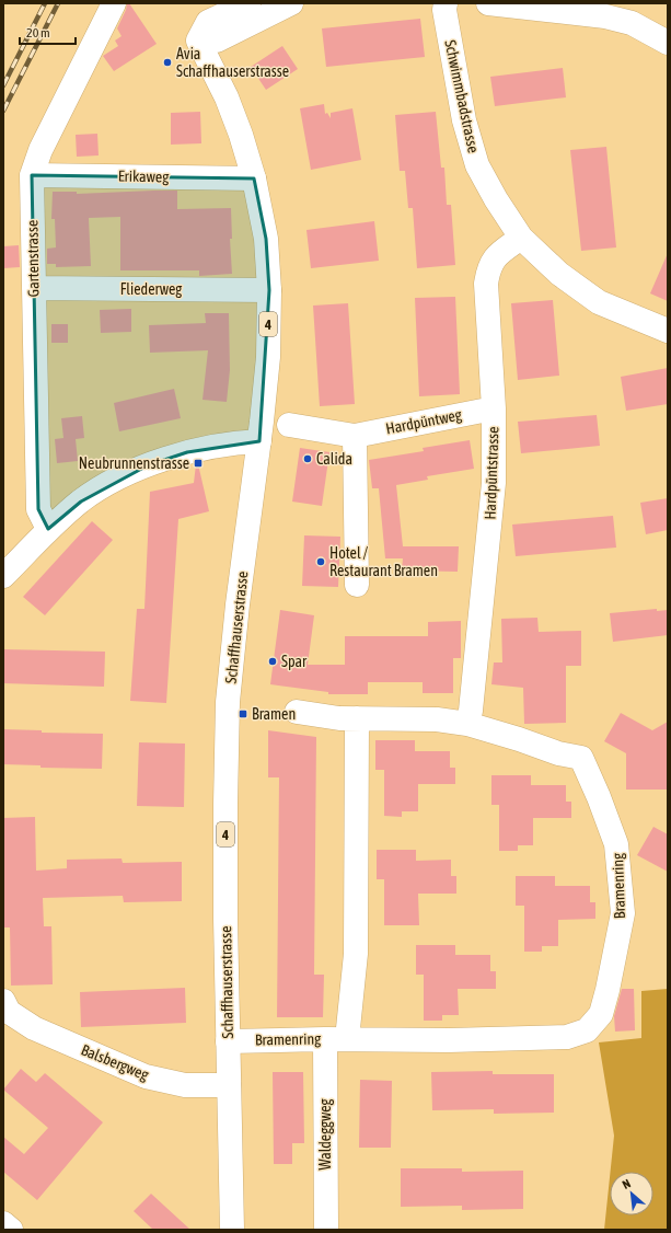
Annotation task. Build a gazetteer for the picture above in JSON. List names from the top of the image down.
{
  "streets": {
    "street": [
      "Schwimmbadstrasse",
      "Erikaweg",
      "Gartenstrasse",
      "Fliederweg",
      "4",
      "Hardpüntweg",
      "Hardpüntstrasse",
      "Schaffhauserstrasse",
      "Bramenring",
      "Balsbergweg",
      "Waldeggweg"
    ]
  },
  "crossings": [
    ["Schwimmbadstrasse", "Hardpüntstrasse"],
    ["Erikaweg", "Gartenstrasse"],
    ["Erikaweg", "Schaffhauserstrasse"],
    ["Gartenstrasse", "Fliederweg"],
    ["Fliederweg", "Schaffhauserstrasse"],
    ["Hardpüntweg", "Hardpüntstrasse"],
    ["Hardpüntstrasse", "Bramenring"],
    ["Schaffhauserstrasse", "Bramenring"],
    ["Schaffhauserstrasse", "Balsbergweg"],
    ["Bramenring", "Waldeggweg"]
  ],
  "places": {
    "other": [
      "Avia Schaffhauserstrasse",
      "Calida",
      "Hotel / Restaurant Bramen",
      "Spar"
    ],
    "transit": ["Neubrunnenstrasse", "Bramen"]
  },
  "scale_bar": "20 m",
  "north": "top left"
}
